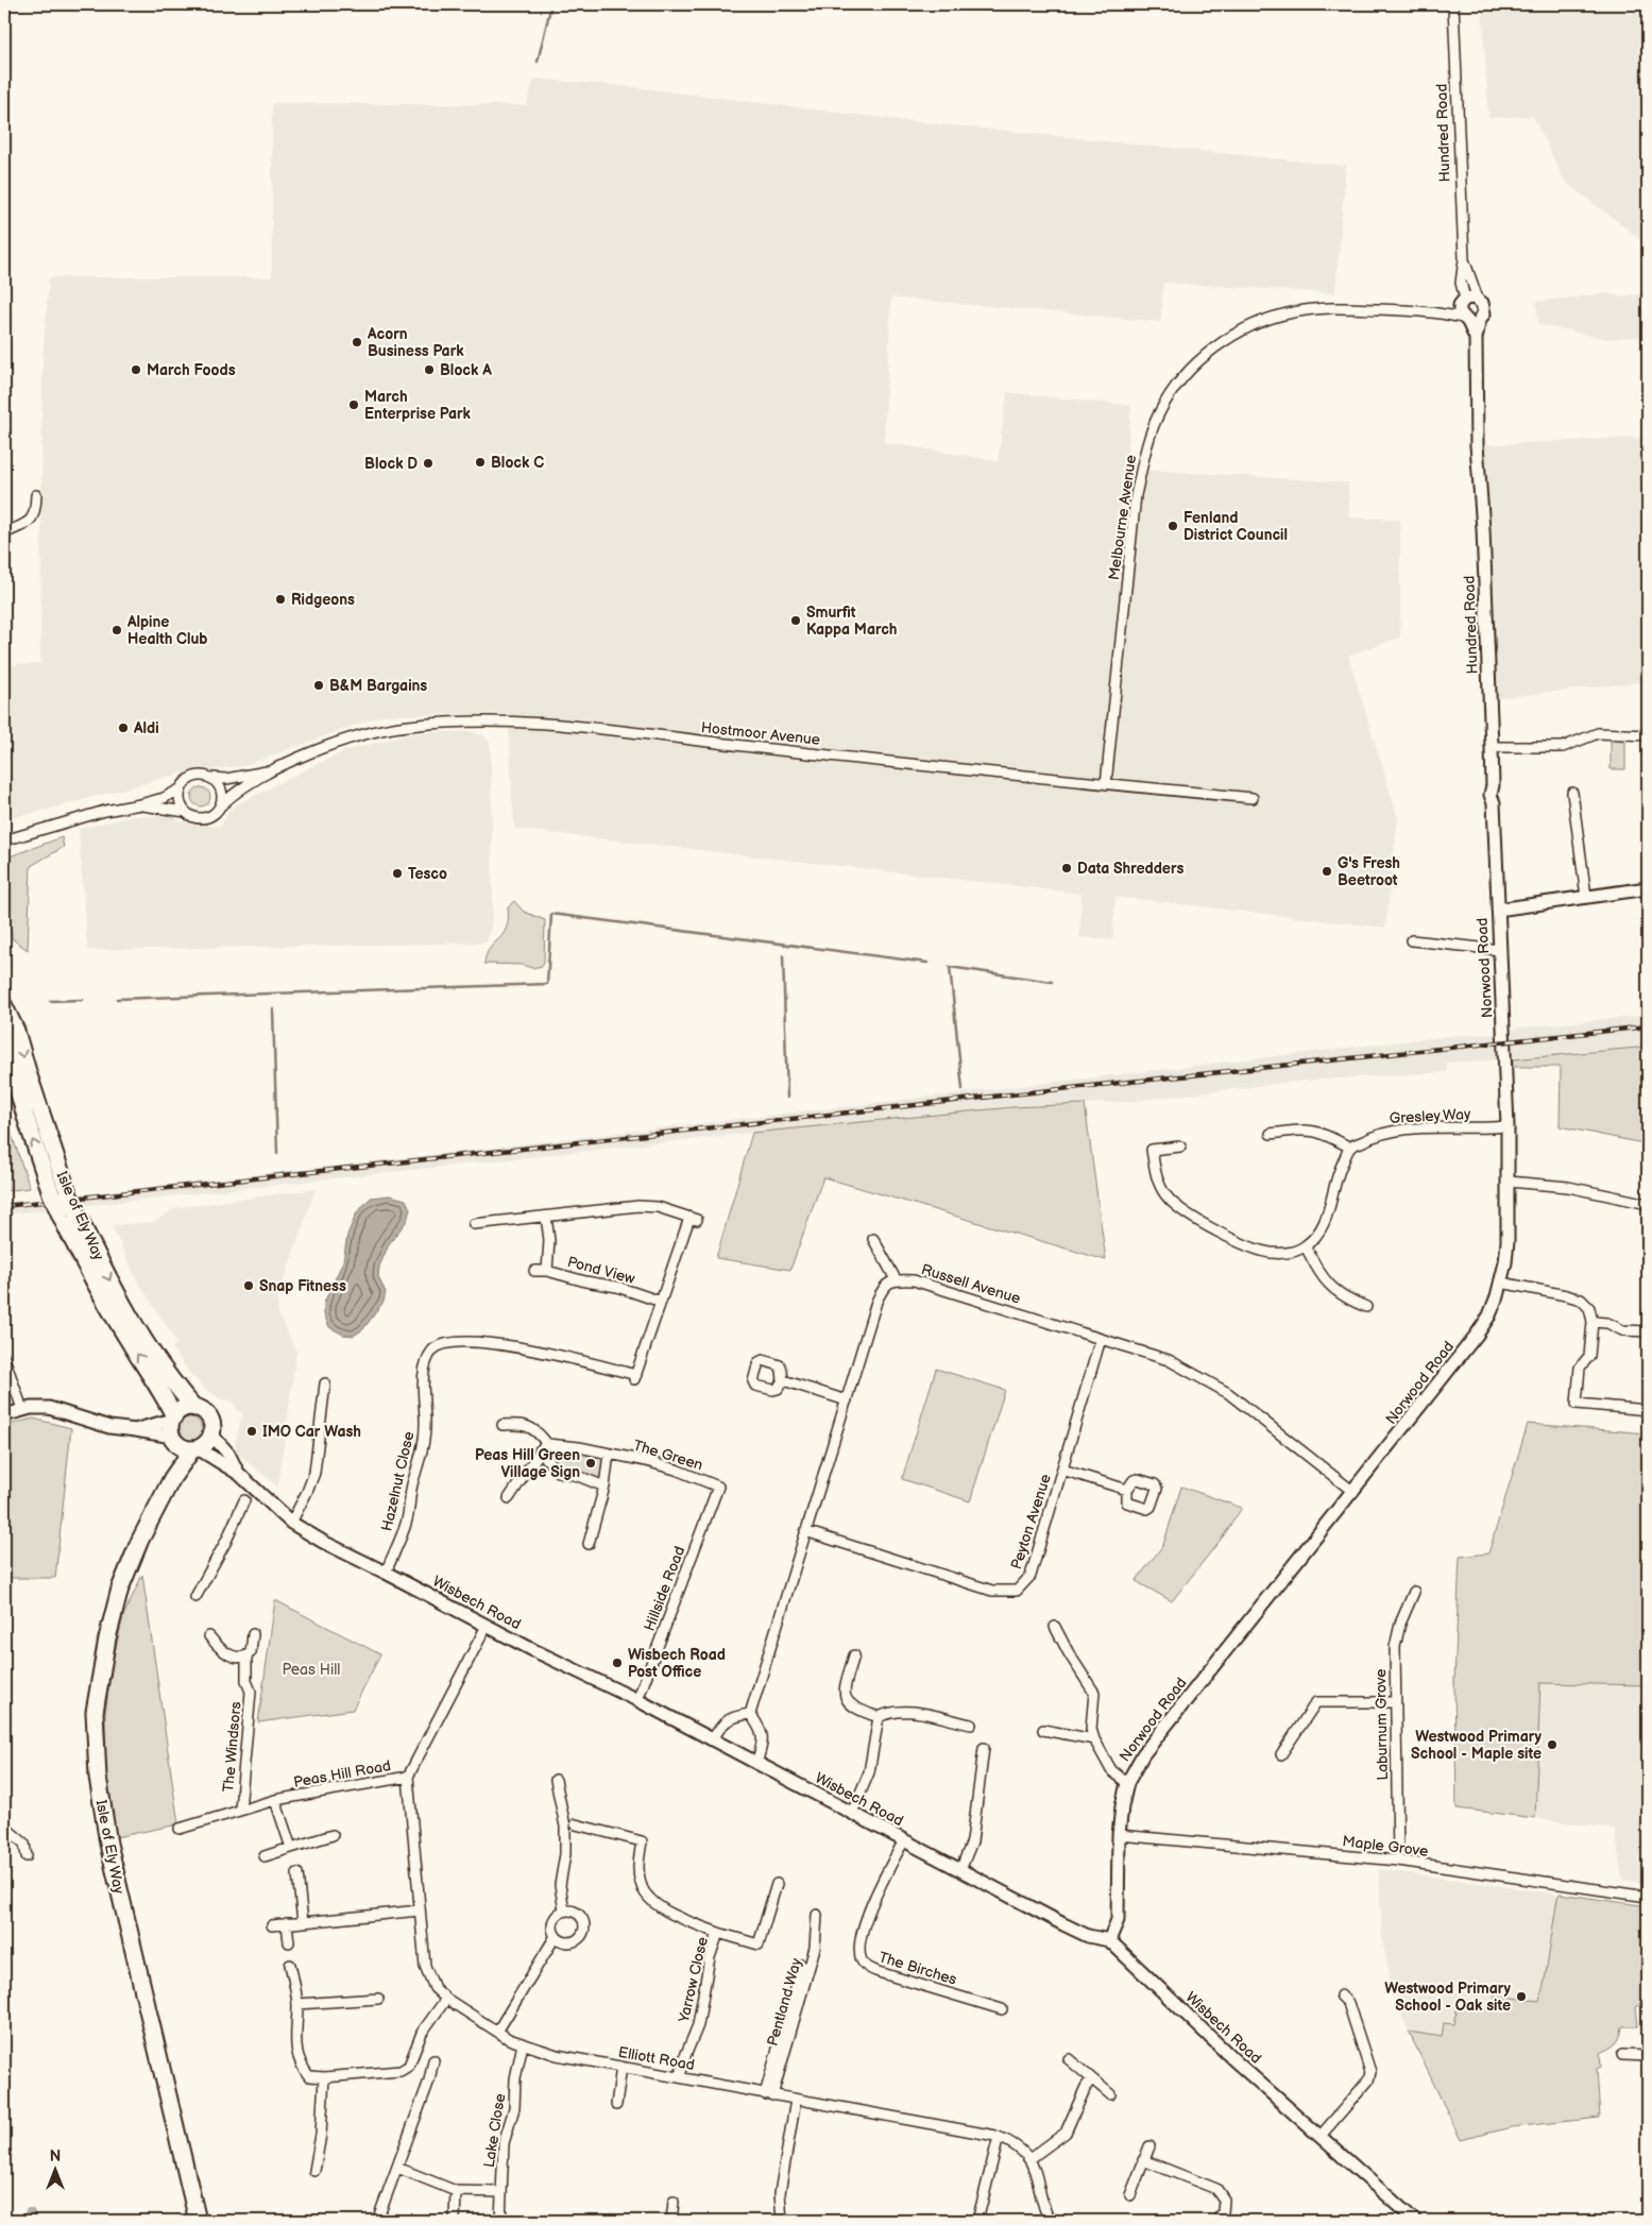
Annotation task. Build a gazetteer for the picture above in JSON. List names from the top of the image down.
{
  "streets": {
    "highway": ["Isle of Ely Way"],
    "street": [
      "Hundred Road",
      "Melbourne Avenue",
      "Hostmoor Avenue",
      "Norwood Road",
      "Gresley Way",
      "Pond View",
      "Russell Avenue",
      "The Green",
      "Hazelnut Close",
      "Peyton Avenue",
      "Hillside Road",
      "Wisbech Road",
      "Laburnum Grove",
      "The Windsors",
      "Peas Hill Road",
      "Maple Grove",
      "The Birches",
      "Yarrow Close",
      "Pentland Way",
      "Elliott Road",
      "Lake Close"
    ]
  },
  "crossings": [
    ["Hundred Road", "Melbourne Avenue"],
    ["Hundred Road", "Norwood Road"],
    ["Melbourne Avenue", "Hostmoor Avenue"],
    ["Norwood Road", "Gresley Way"],
    ["Norwood Road", "Russell Avenue"],
    ["Norwood Road", "Wisbech Road"],
    ["Norwood Road", "Maple Grove"],
    ["Isle of Ely Way", "Wisbech Road"],
    ["Pond View", "Hazelnut Close"],
    ["Russell Avenue", "Peyton Avenue"],
    ["The Green", "Hillside Road"],
    ["Hazelnut Close", "Wisbech Road"],
    ["Hillside Road", "Wisbech Road"],
    ["Wisbech Road", "Peas Hill Road"],
    ["Wisbech Road", "The Birches"],
    ["Laburnum Grove", "Maple Grove"],
    ["The Windsors", "Peas Hill Road"],
    ["Peas Hill Road", "Elliott Road"],
    ["Yarrow Close", "Elliott Road"],
    ["Pentland Way", "Elliott Road"],
    ["Elliott Road", "Lake Close"]
  ],
  "parks": ["Peas Hill"],
  "places": [
    "Acorn Business Park",
    "March Foods",
    "Block A",
    "March Enterprise Park",
    "Block C",
    "Block D",
    "Fenland District Council",
    "Ridgeons",
    "Smurfit Kappa March",
    "Alpine Health Club",
    "B&M Bargains",
    "Aldi",
    "Data Shredders",
    "G's Fresh Beetroot",
    "Tesco",
    "Snap Fitness",
    "IMO Car Wash",
    "Peas Hill Green Village Sign",
    "Wisbech Road Post Office",
    "Westwood Primary School - Maple site",
    "Westwood Primary School - Oak site"
  ],
  "north": "top"
}
